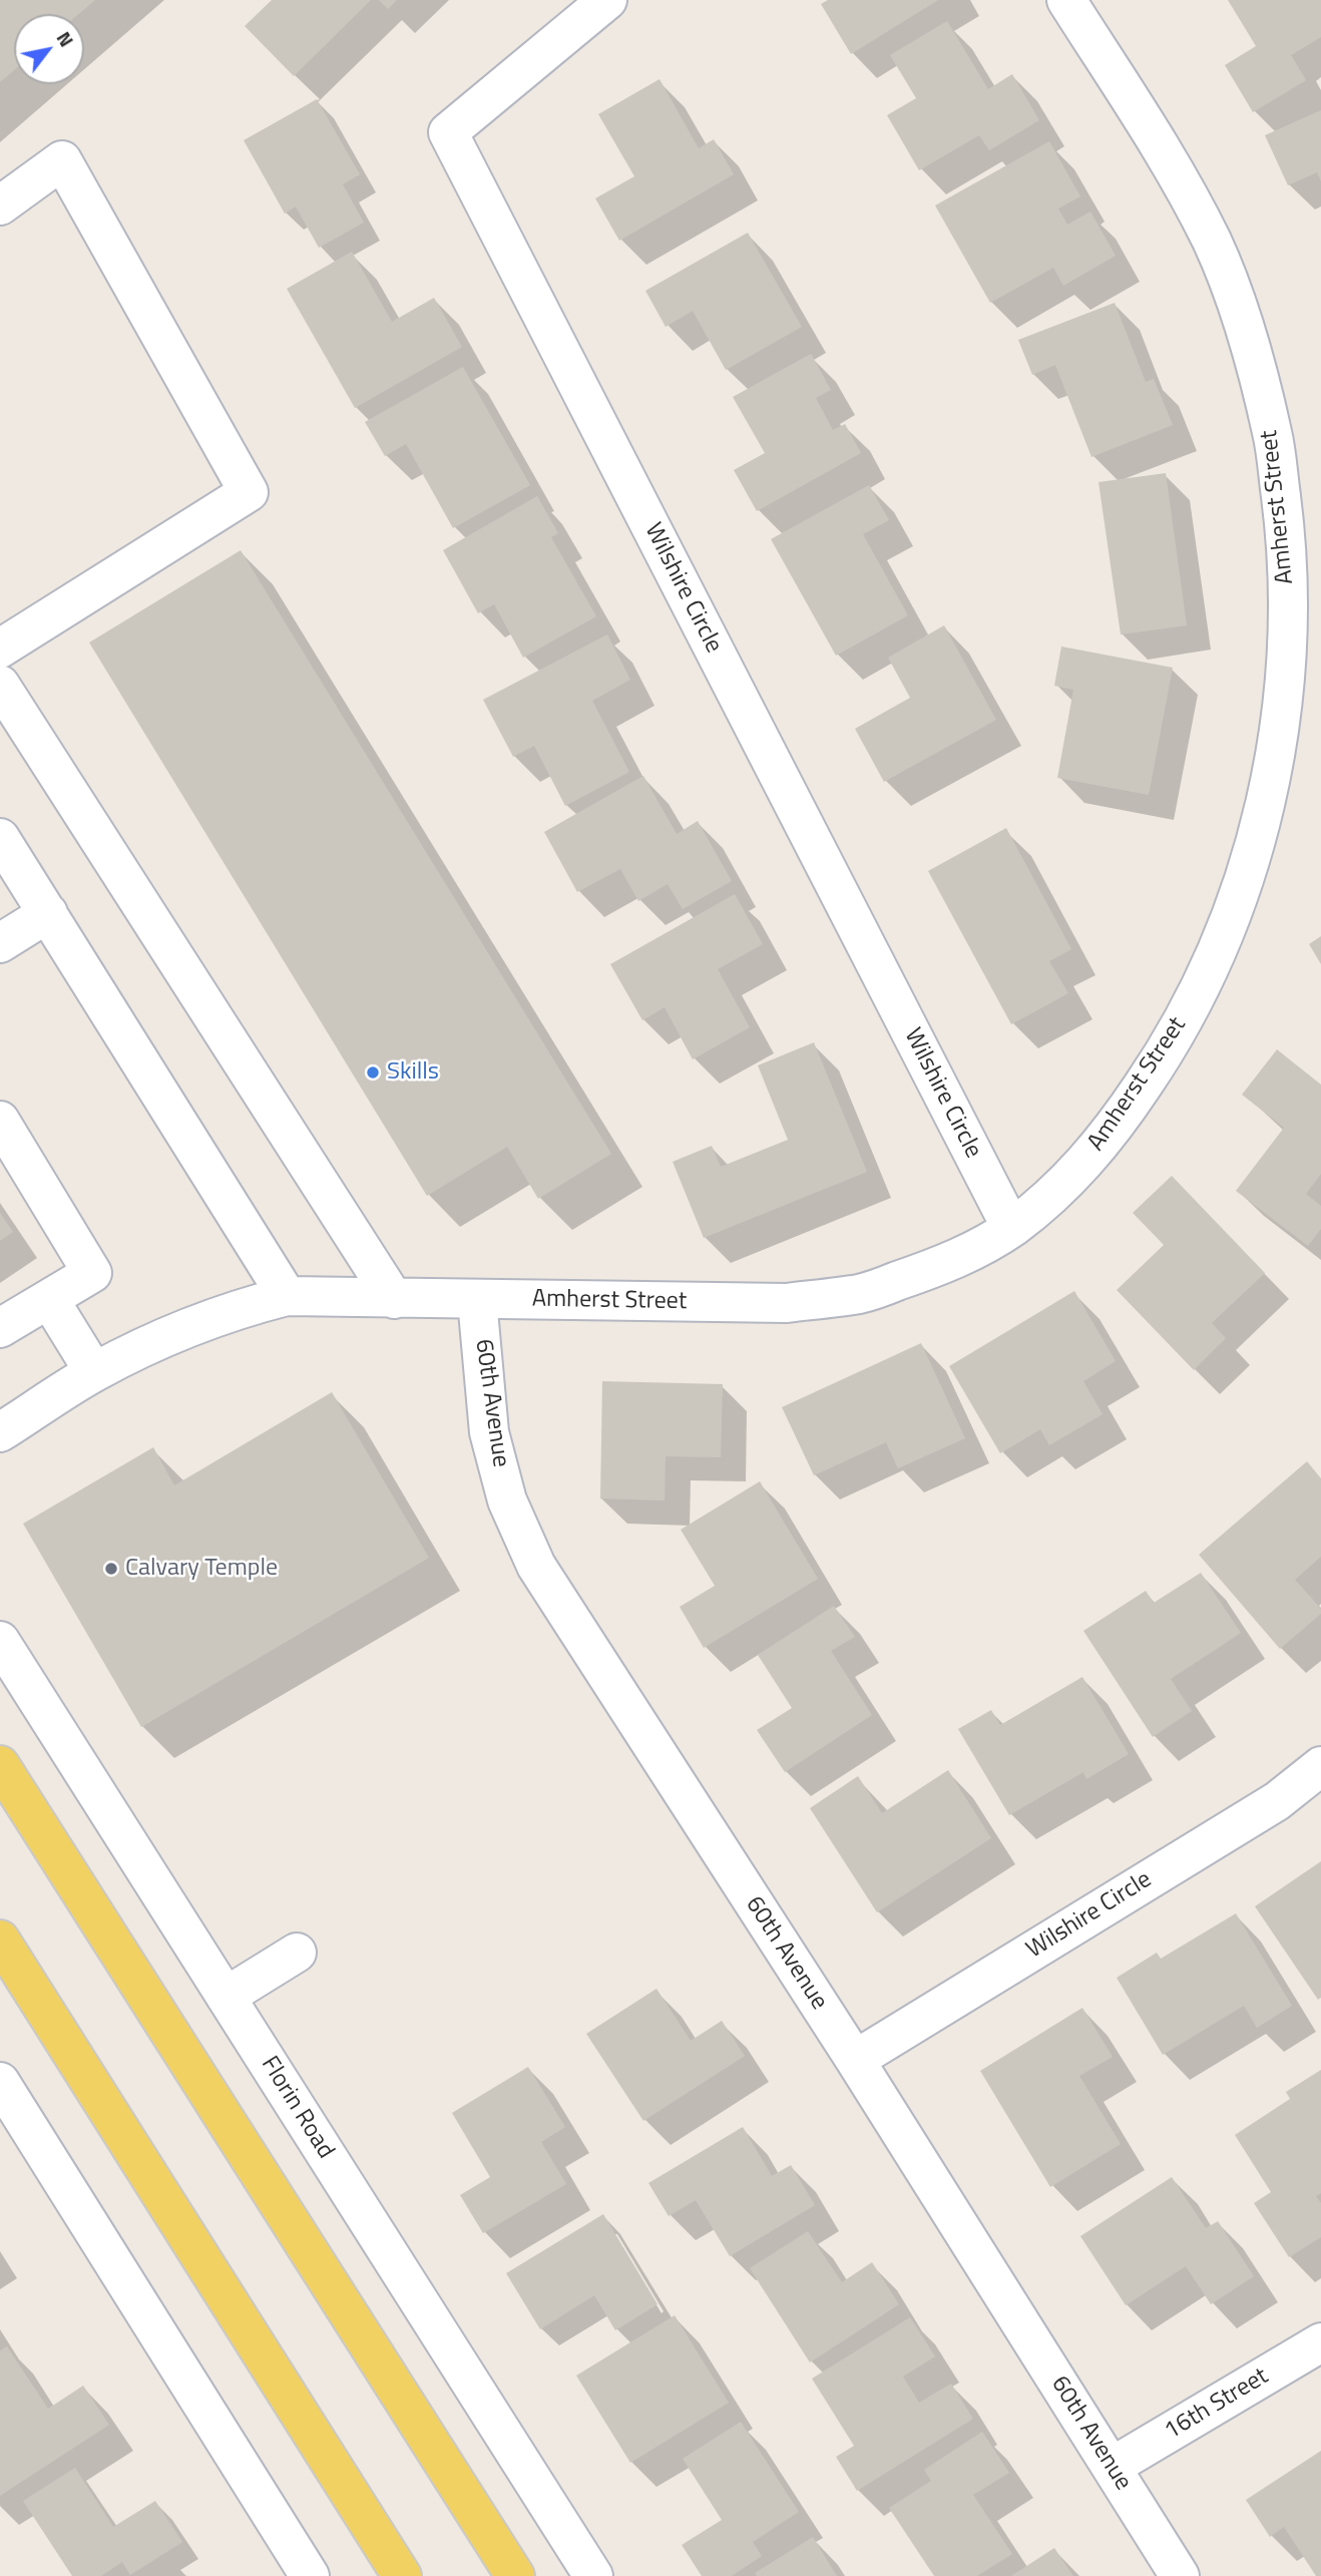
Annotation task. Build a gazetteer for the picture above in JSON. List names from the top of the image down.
{
  "streets": {
    "street": [
      "Amherst Street",
      "Wilshire Circle",
      "60th Avenue",
      "Florin Road",
      "16th Street"
    ]
  },
  "crossings": [
    ["Amherst Street", "Wilshire Circle"],
    ["Amherst Street", "60th Avenue"],
    ["Wilshire Circle", "60th Avenue"],
    ["60th Avenue", "16th Street"]
  ],
  "places": ["Skills", "Calvary Temple"],
  "north": "top right"
}
